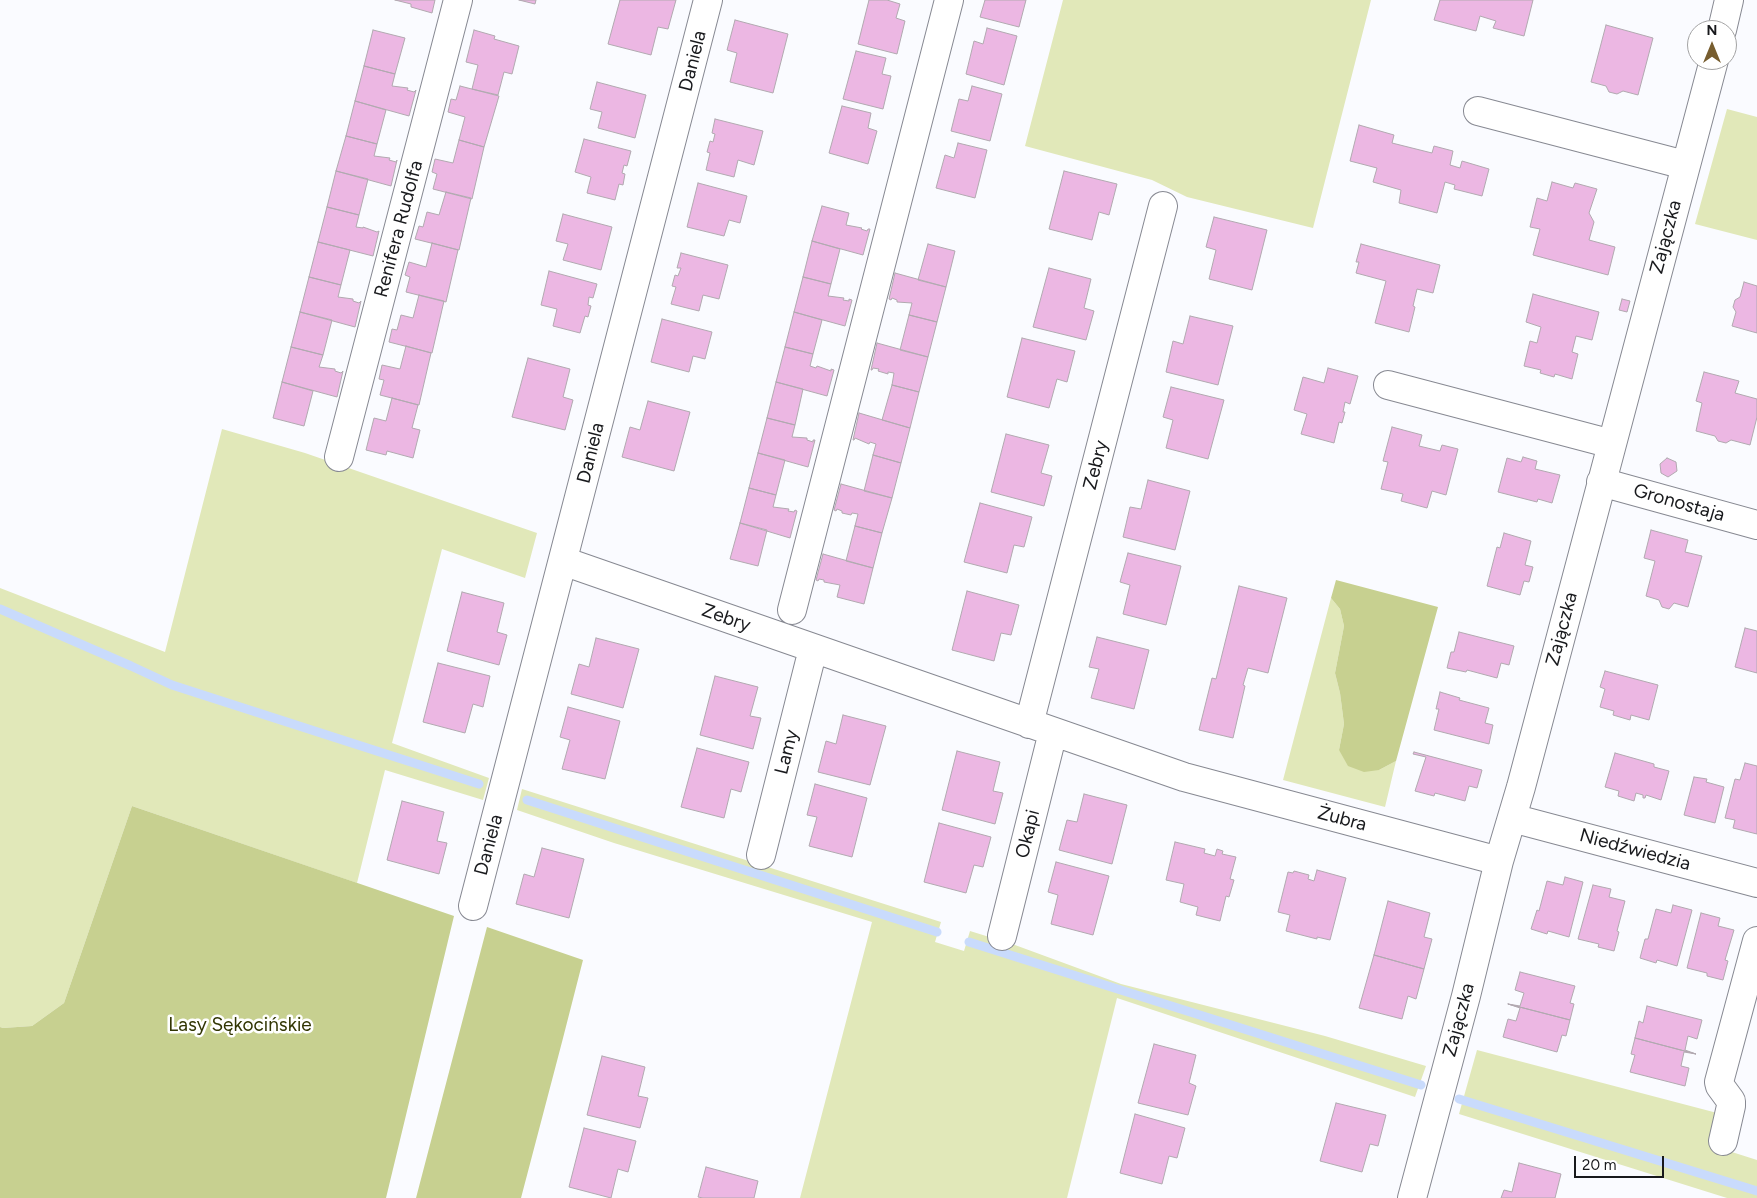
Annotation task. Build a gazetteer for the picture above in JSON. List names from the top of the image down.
{
  "streets": {
    "street": [
      "Daniela",
      "Renifera Rudolfa",
      "Zajączka",
      "Zebry",
      "Gronostaja",
      "Lamy",
      "Żubra",
      "Okapi",
      "Niedźwiedzia"
    ]
  },
  "crossings": [
    ["Daniela", "Zebry"],
    ["Zajączka", "Gronostaja"],
    ["Zajączka", "Żubra"],
    ["Zajączka", "Niedźwiedzia"],
    ["Zebry", "Lamy"],
    ["Zebry", "Żubra"],
    ["Zebry", "Okapi"]
  ],
  "parks": ["Lasy Sękocińskie"],
  "scale_bar": "20 m",
  "north": "top"
}
